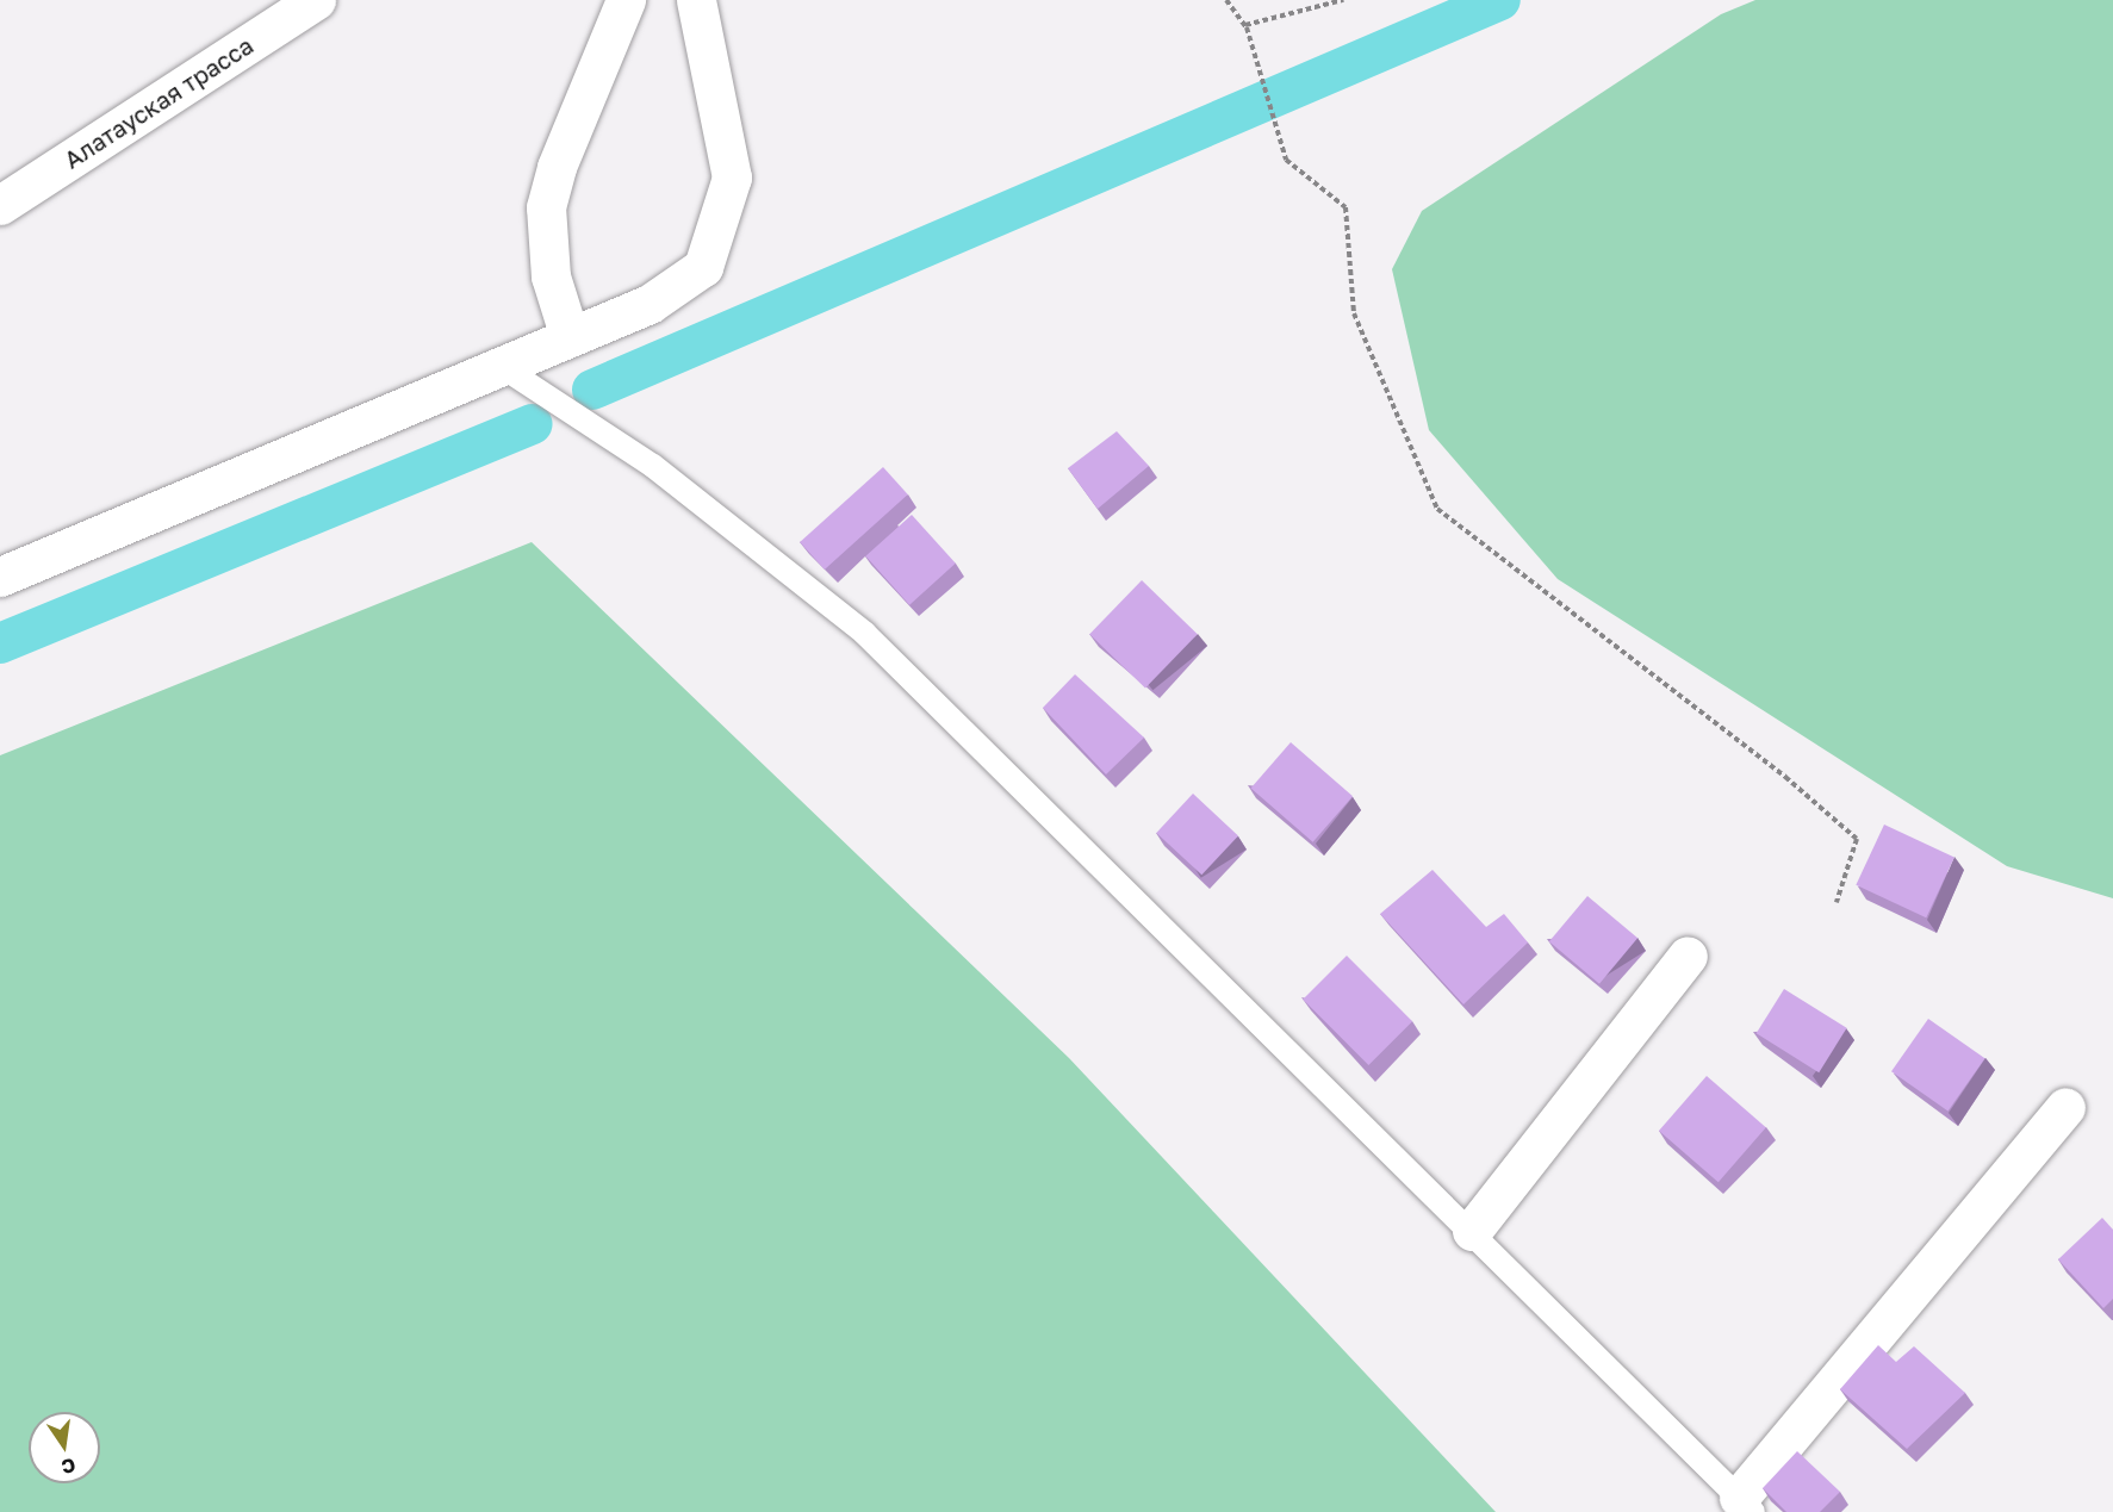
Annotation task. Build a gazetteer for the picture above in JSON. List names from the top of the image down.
{
  "streets": {
    "street": ["Алатауская трасса"]
  },
  "north": "bottom"
}
